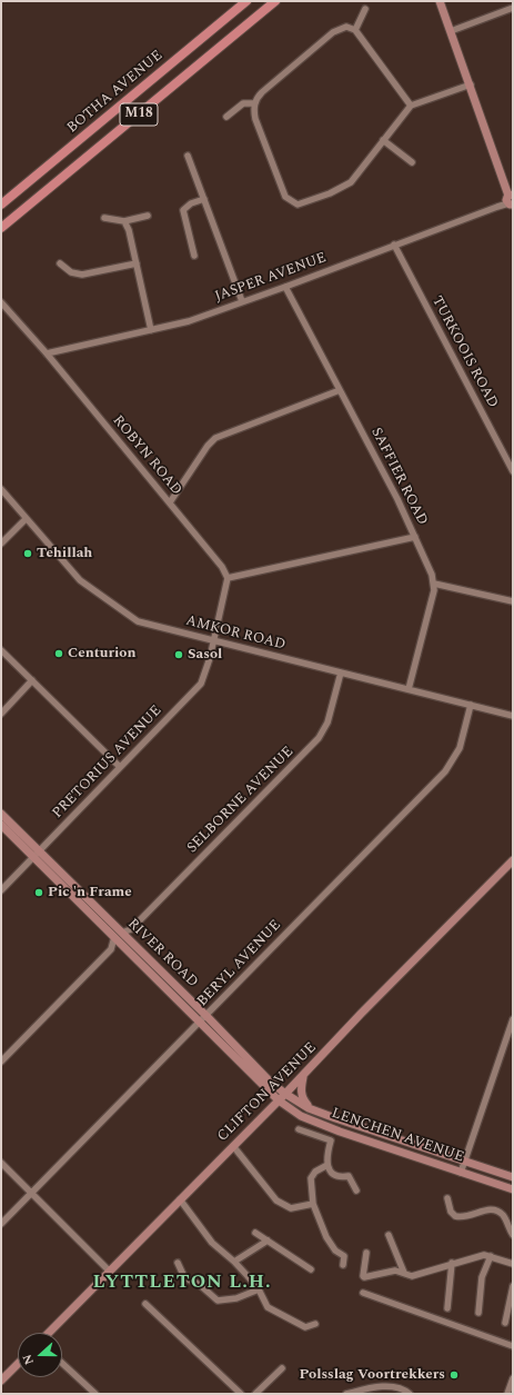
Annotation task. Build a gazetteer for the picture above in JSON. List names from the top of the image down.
{
  "streets": {
    "main road": [
      "BOTHA AVENUE",
      "M18",
      "RIVER ROAD",
      "CLIFTON AVENUE",
      "LENCHEN AVENUE"
    ],
    "street": [
      "JASPER AVENUE",
      "TURKOOIS ROAD",
      "ROBYN ROAD",
      "SAFFIER ROAD",
      "AMKOR ROAD",
      "PRETORIUS AVENUE",
      "SELBORNE AVENUE",
      "BERYL AVENUE"
    ]
  },
  "crossings": [
    ["JASPER AVENUE", "TURKOOIS ROAD"],
    ["JASPER AVENUE", "ROBYN ROAD"],
    ["JASPER AVENUE", "SAFFIER ROAD"],
    ["AMKOR ROAD", "PRETORIUS AVENUE"],
    ["AMKOR ROAD", "SELBORNE AVENUE"],
    ["AMKOR ROAD", "BERYL AVENUE"],
    ["PRETORIUS AVENUE", "RIVER ROAD"],
    ["SELBORNE AVENUE", "RIVER ROAD"],
    ["RIVER ROAD", "BERYL AVENUE"],
    ["RIVER ROAD", "CLIFTON AVENUE"],
    ["RIVER ROAD", "LENCHEN AVENUE"],
    ["CLIFTON AVENUE", "LENCHEN AVENUE"]
  ],
  "districts": ["LYTTLETON L.H."],
  "places": [
    "Tehillah",
    "Centurion",
    "Sasol",
    "Pic 'n Frame",
    "Polsslag Voortrekkers"
  ],
  "north": "left"
}
